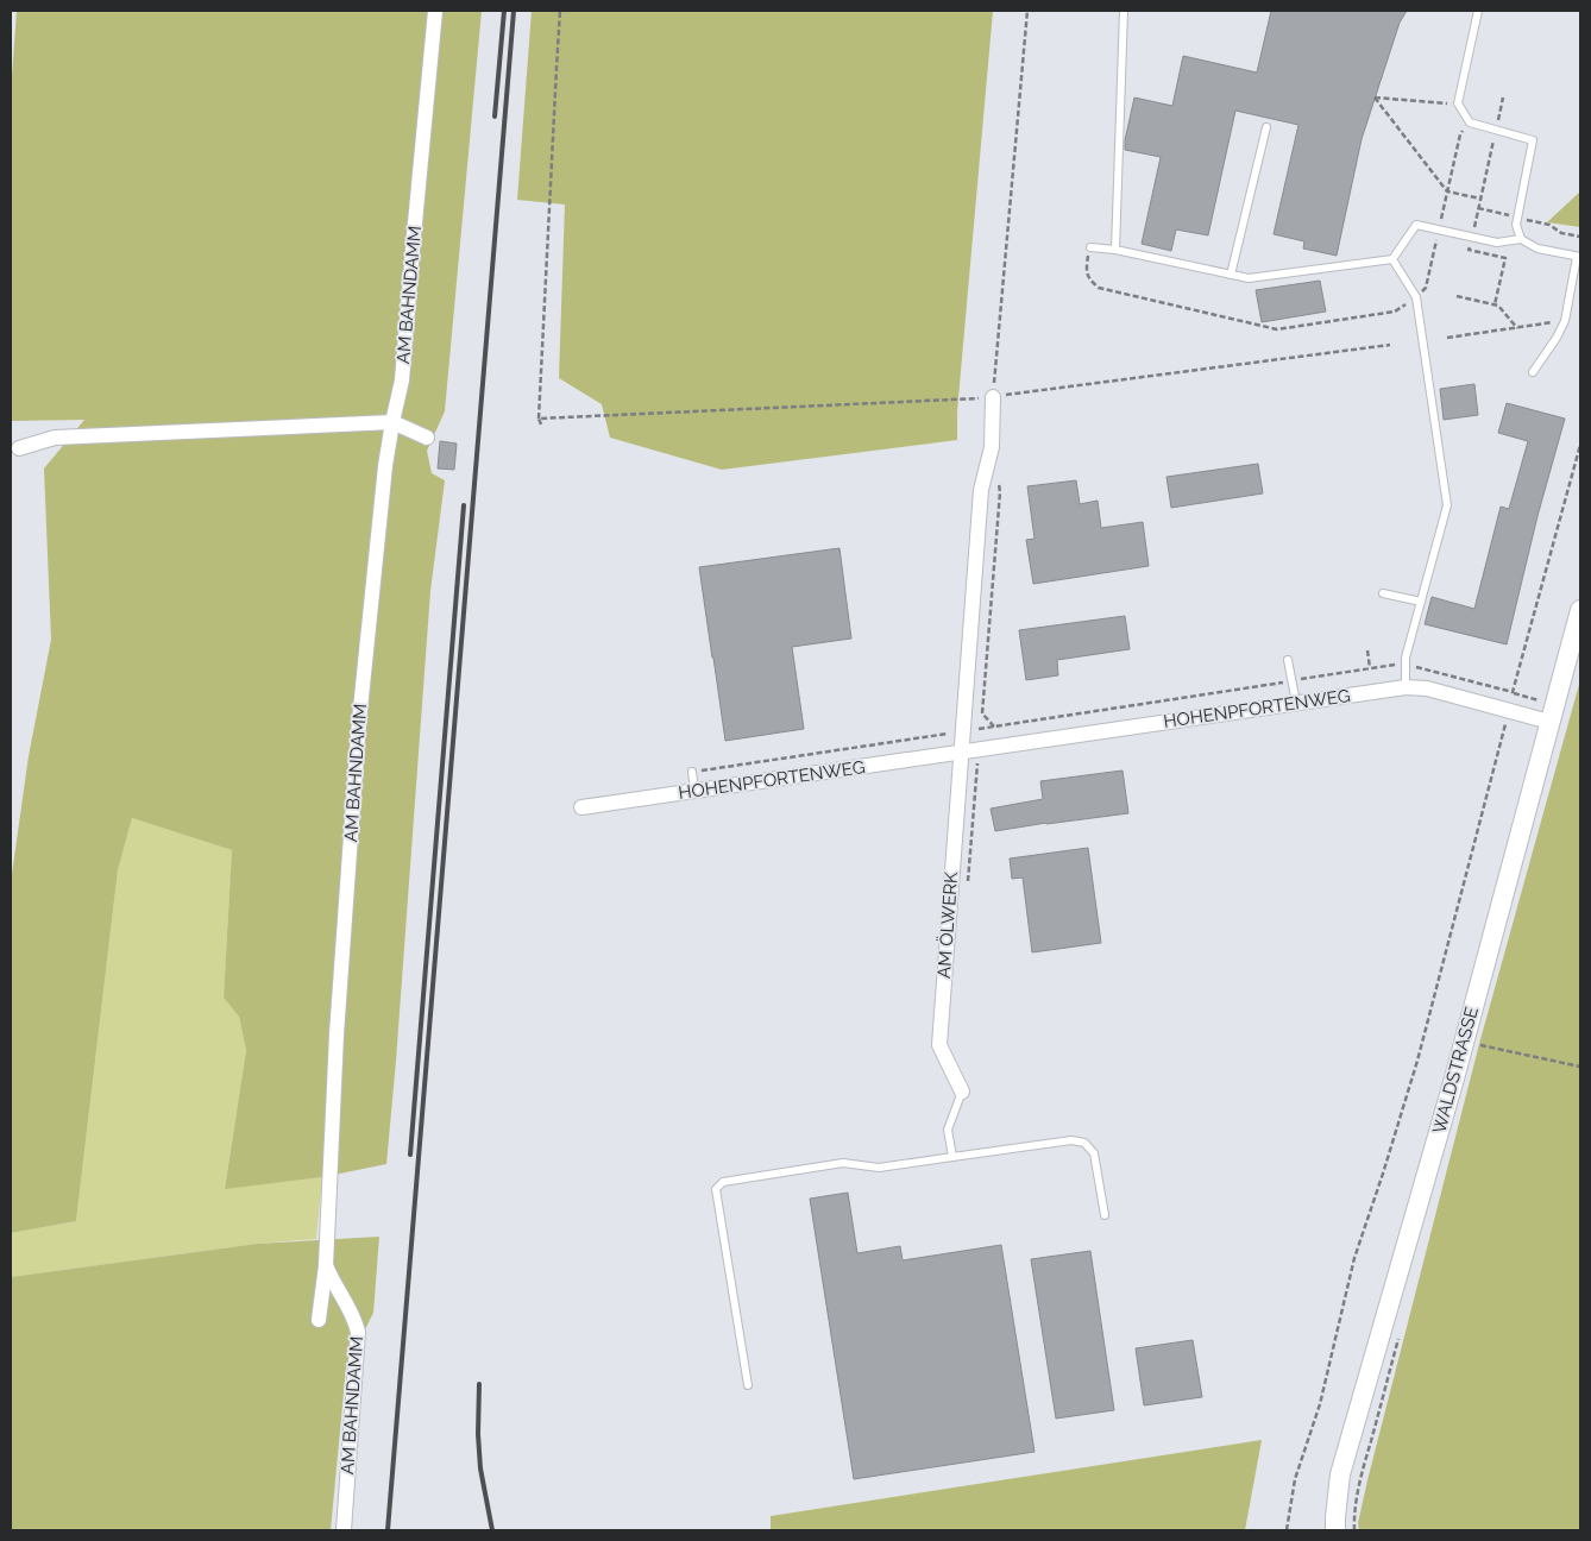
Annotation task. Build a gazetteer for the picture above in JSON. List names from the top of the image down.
{
  "streets": {
    "street": [
      "AM BAHNDAMM",
      "HOHENPFORTENWEG",
      "AM ÖLWERK",
      "WALDSTRASSE"
    ]
  },
  "crossings": [
    ["HOHENPFORTENWEG", "AM ÖLWERK"],
    ["HOHENPFORTENWEG", "WALDSTRASSE"]
  ]
}
